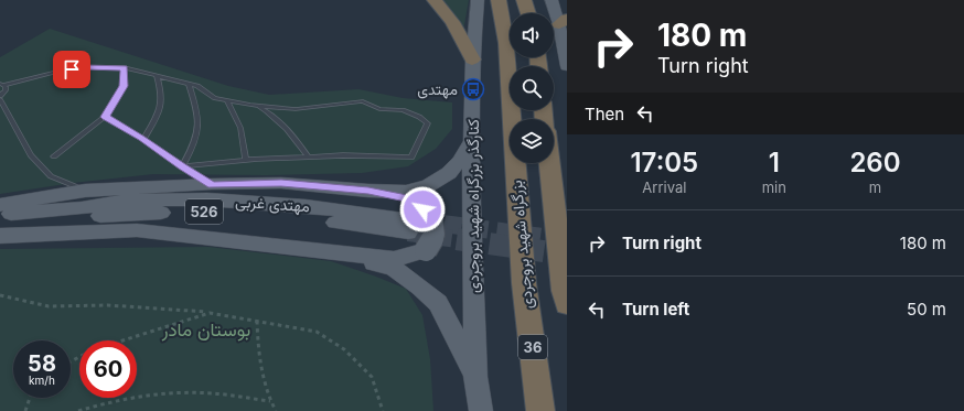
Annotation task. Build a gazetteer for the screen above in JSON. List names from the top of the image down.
{
  "streets": {
    "highway": ["بزرگراه شهید بروجردی", "36"],
    "main road": ["مهتدی غربی", "کنارگذر بزرگراه شهید بروجردی", "526"]
  },
  "parks": ["بوستان مادر"],
  "places": {
    "bus stop": ["مهتدی"]
  },
  "page": {
    "turn": ["180 m", "Turn right"],
    "then": "Then",
    "eta": [
      "17:05",
      "Arrival",
      "1",
      "min",
      "260",
      "m"
    ],
    "list": [
      {
        "name": "Turn right",
        "value": "180 m"
      },
      {
        "name": "Turn left",
        "value": "50 m"
      }
    ],
    "speed": "58 km/h",
    "limit": "60"
  }
}
